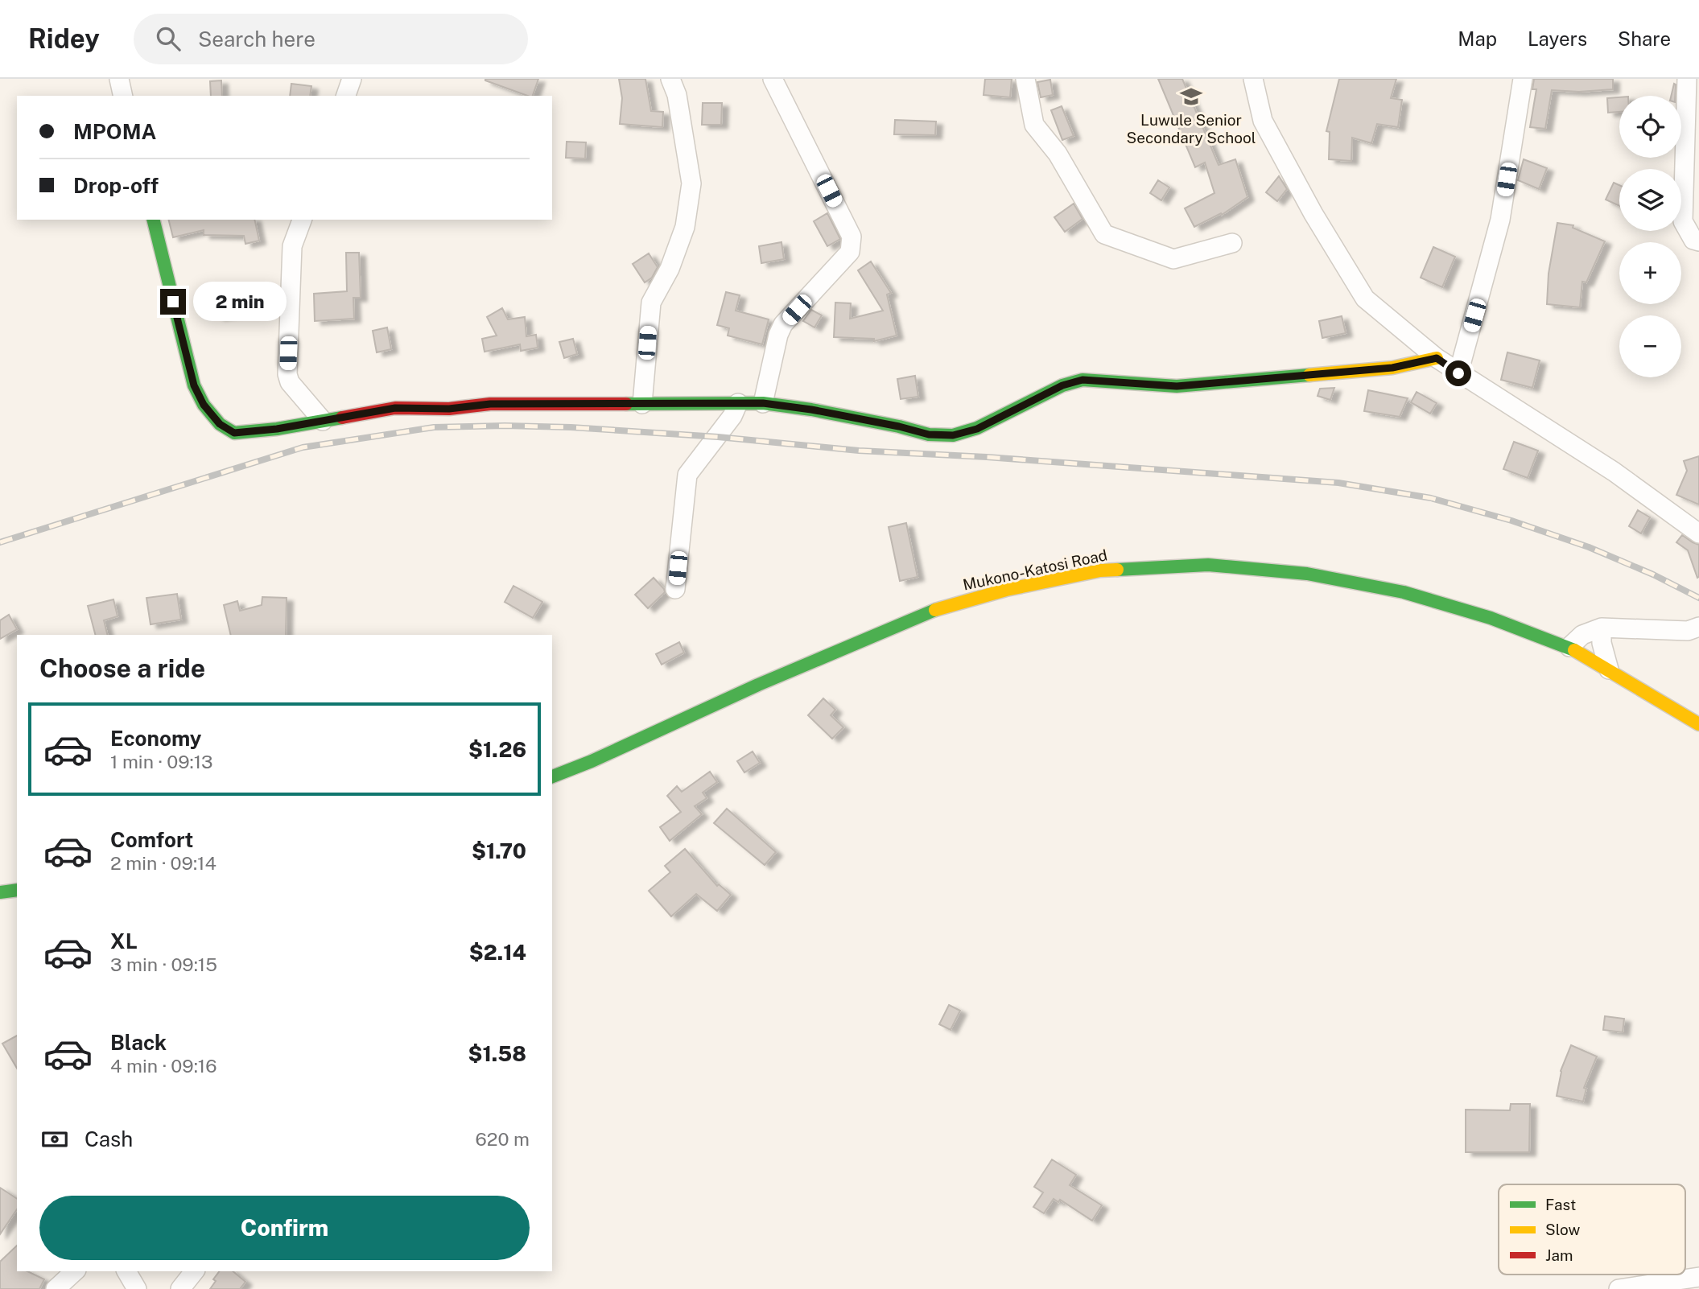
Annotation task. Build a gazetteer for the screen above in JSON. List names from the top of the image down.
{
  "streets": {
    "street": ["Mukono-Katosi Road"]
  },
  "places": {
    "school or university": ["Luwule Senior Secondary School"]
  },
  "legend": ["Fast", "Slow", "Jam"],
  "page": {
    "header": "Ridey",
    "search": "Search here",
    "nav": ["Map", "Layers", "Share"],
    "map_buttons": ["+", "−"],
    "banner": ["MPOMA", "Drop-off"],
    "bubble": "2 min",
    "heading": "Choose a ride",
    "list": [
      {
        "name": "Economy",
        "note": "1 min · 09:13",
        "value": "$1.26"
      },
      {
        "name": "Comfort",
        "note": "2 min · 09:14",
        "value": "$1.70"
      },
      {
        "name": "XL",
        "note": "3 min · 09:15",
        "value": "$2.14"
      },
      {
        "name": "Black",
        "note": "4 min · 09:16",
        "value": "$1.58"
      }
    ],
    "pay": ["Cash", "620 m"],
    "buttons": "Confirm"
  }
}
